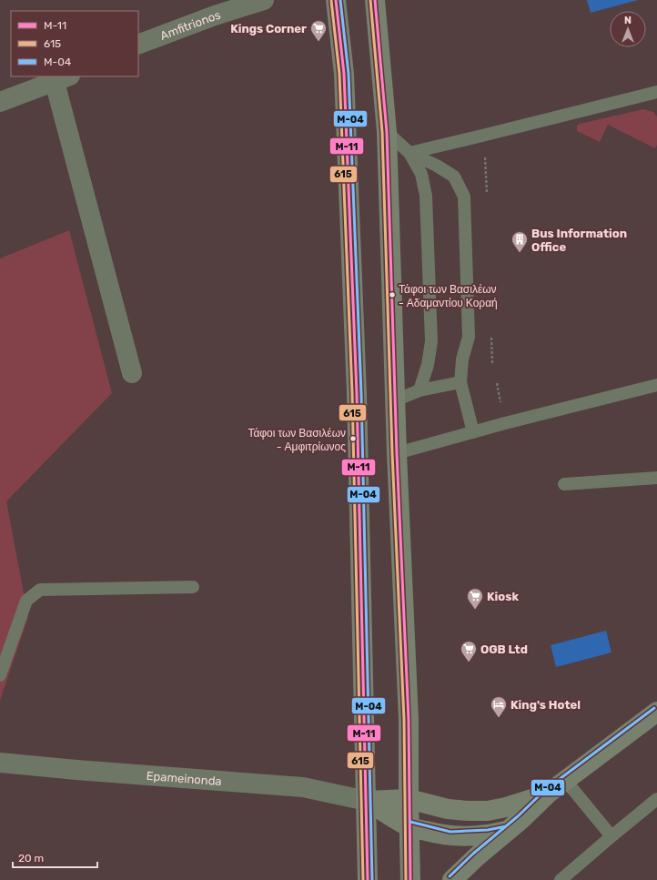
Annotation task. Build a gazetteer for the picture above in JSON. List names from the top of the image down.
{
  "streets": {
    "street": ["Amfitrionos", "Epameinonda"]
  },
  "places": {
    "supermarket": ["Kings Corner", "Kiosk", "OGB Ltd"],
    "building": ["Bus Information Office"],
    "other": ["Τάφοι των Βασιλέων - Αδαμαντίου Κοραή", "Τάφοι των Βασιλέων - Αμφιτρίωνος"],
    "hotel": ["King's Hotel"]
  },
  "lines": ["transit line M-11", "transit line 615", "transit line M-04"],
  "legend": ["M-11", "615", "M-04"],
  "scale_bar": "20 m",
  "north": "top"
}
